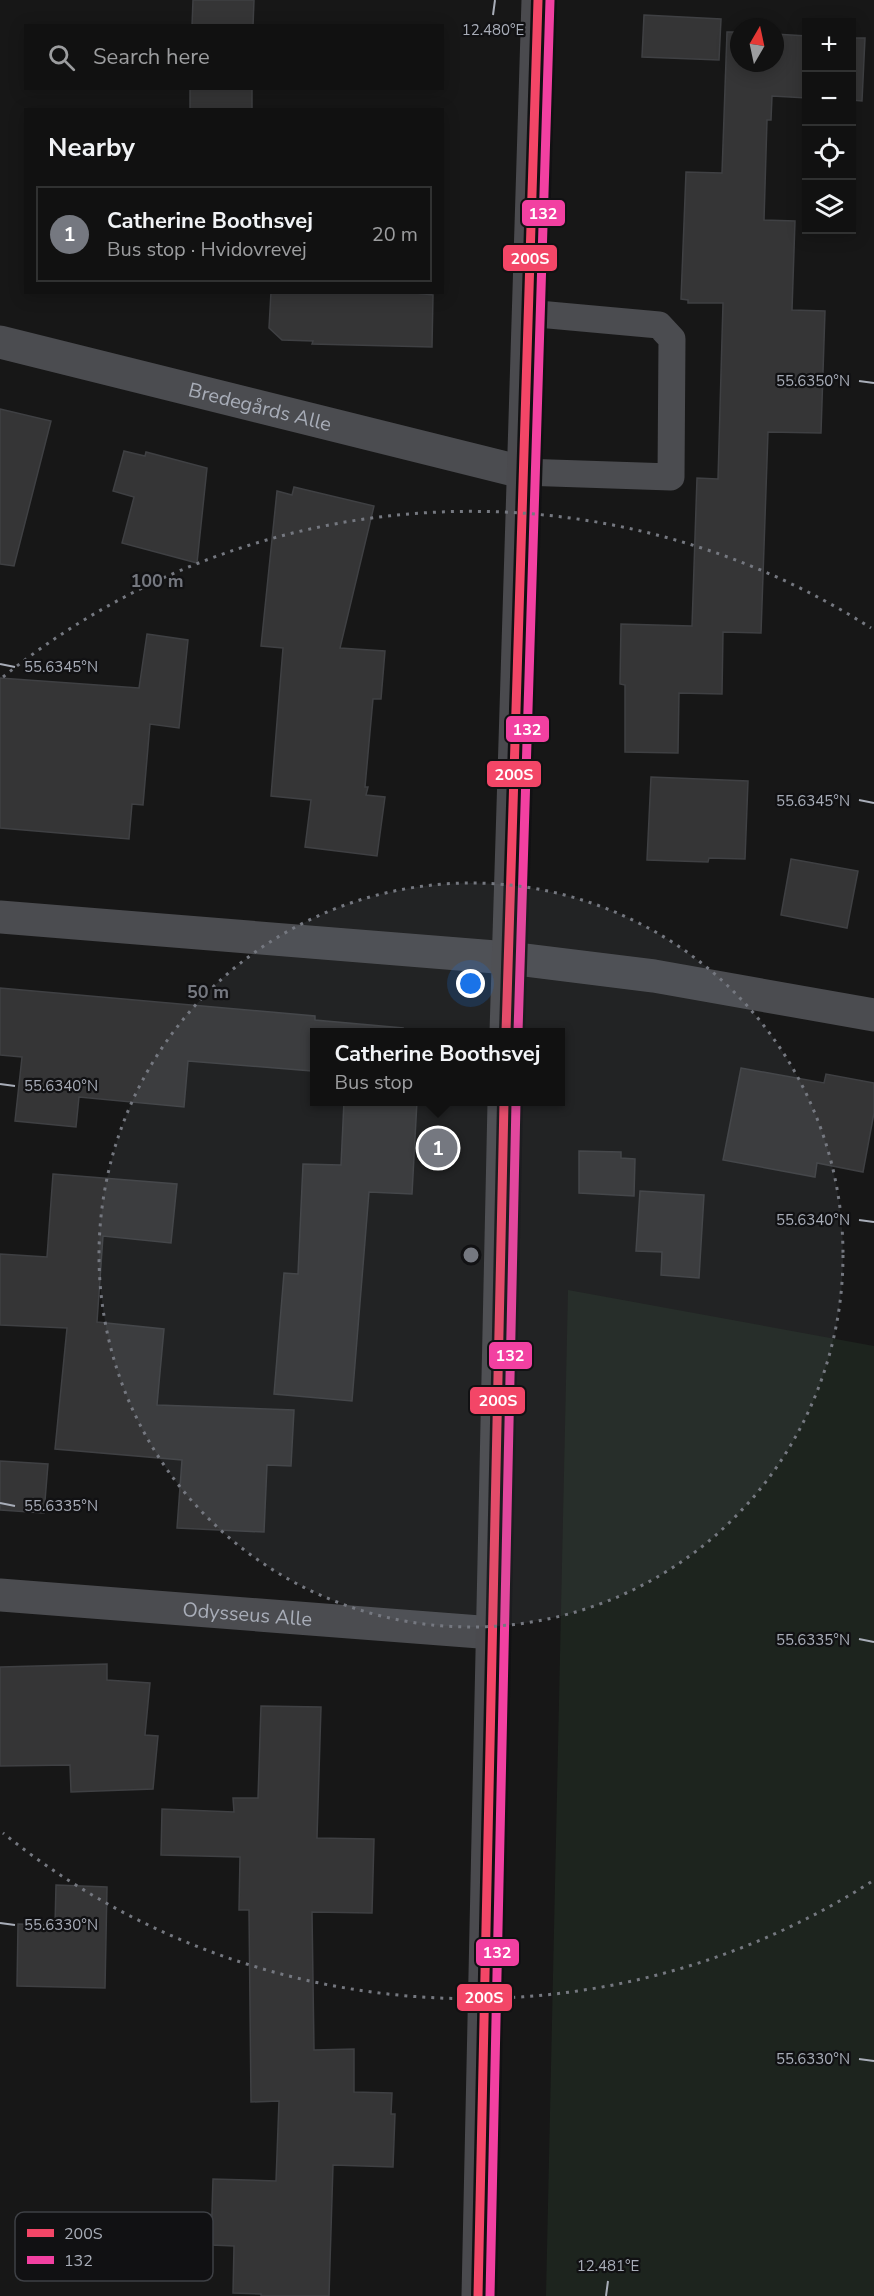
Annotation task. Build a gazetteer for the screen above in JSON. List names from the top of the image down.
{
  "streets": {
    "street": ["Bredegårds Alle", "Odysseus Alle"]
  },
  "lines": ["transit line 200S", "transit line 132"],
  "legend": ["200S", "132"],
  "north": "top",
  "page": {
    "map_buttons": ["+", "−"],
    "search": "Search here",
    "heading": "Nearby",
    "list": [
      {
        "mark": "1",
        "name": "Catherine Boothsvej",
        "note": "Bus stop · Hvidovrevej",
        "value": "20 m"
      }
    ],
    "popup": ["Catherine Boothsvej", "Bus stop"],
    "pins": "1"
  },
  "coordinates": [
    "12.480°E",
    "55.6350°N",
    "55.6345°N",
    "55.6340°N",
    "55.6335°N",
    "55.6330°N",
    "12.481°E"
  ],
  "rings": ["100 m", "50 m"]
}
